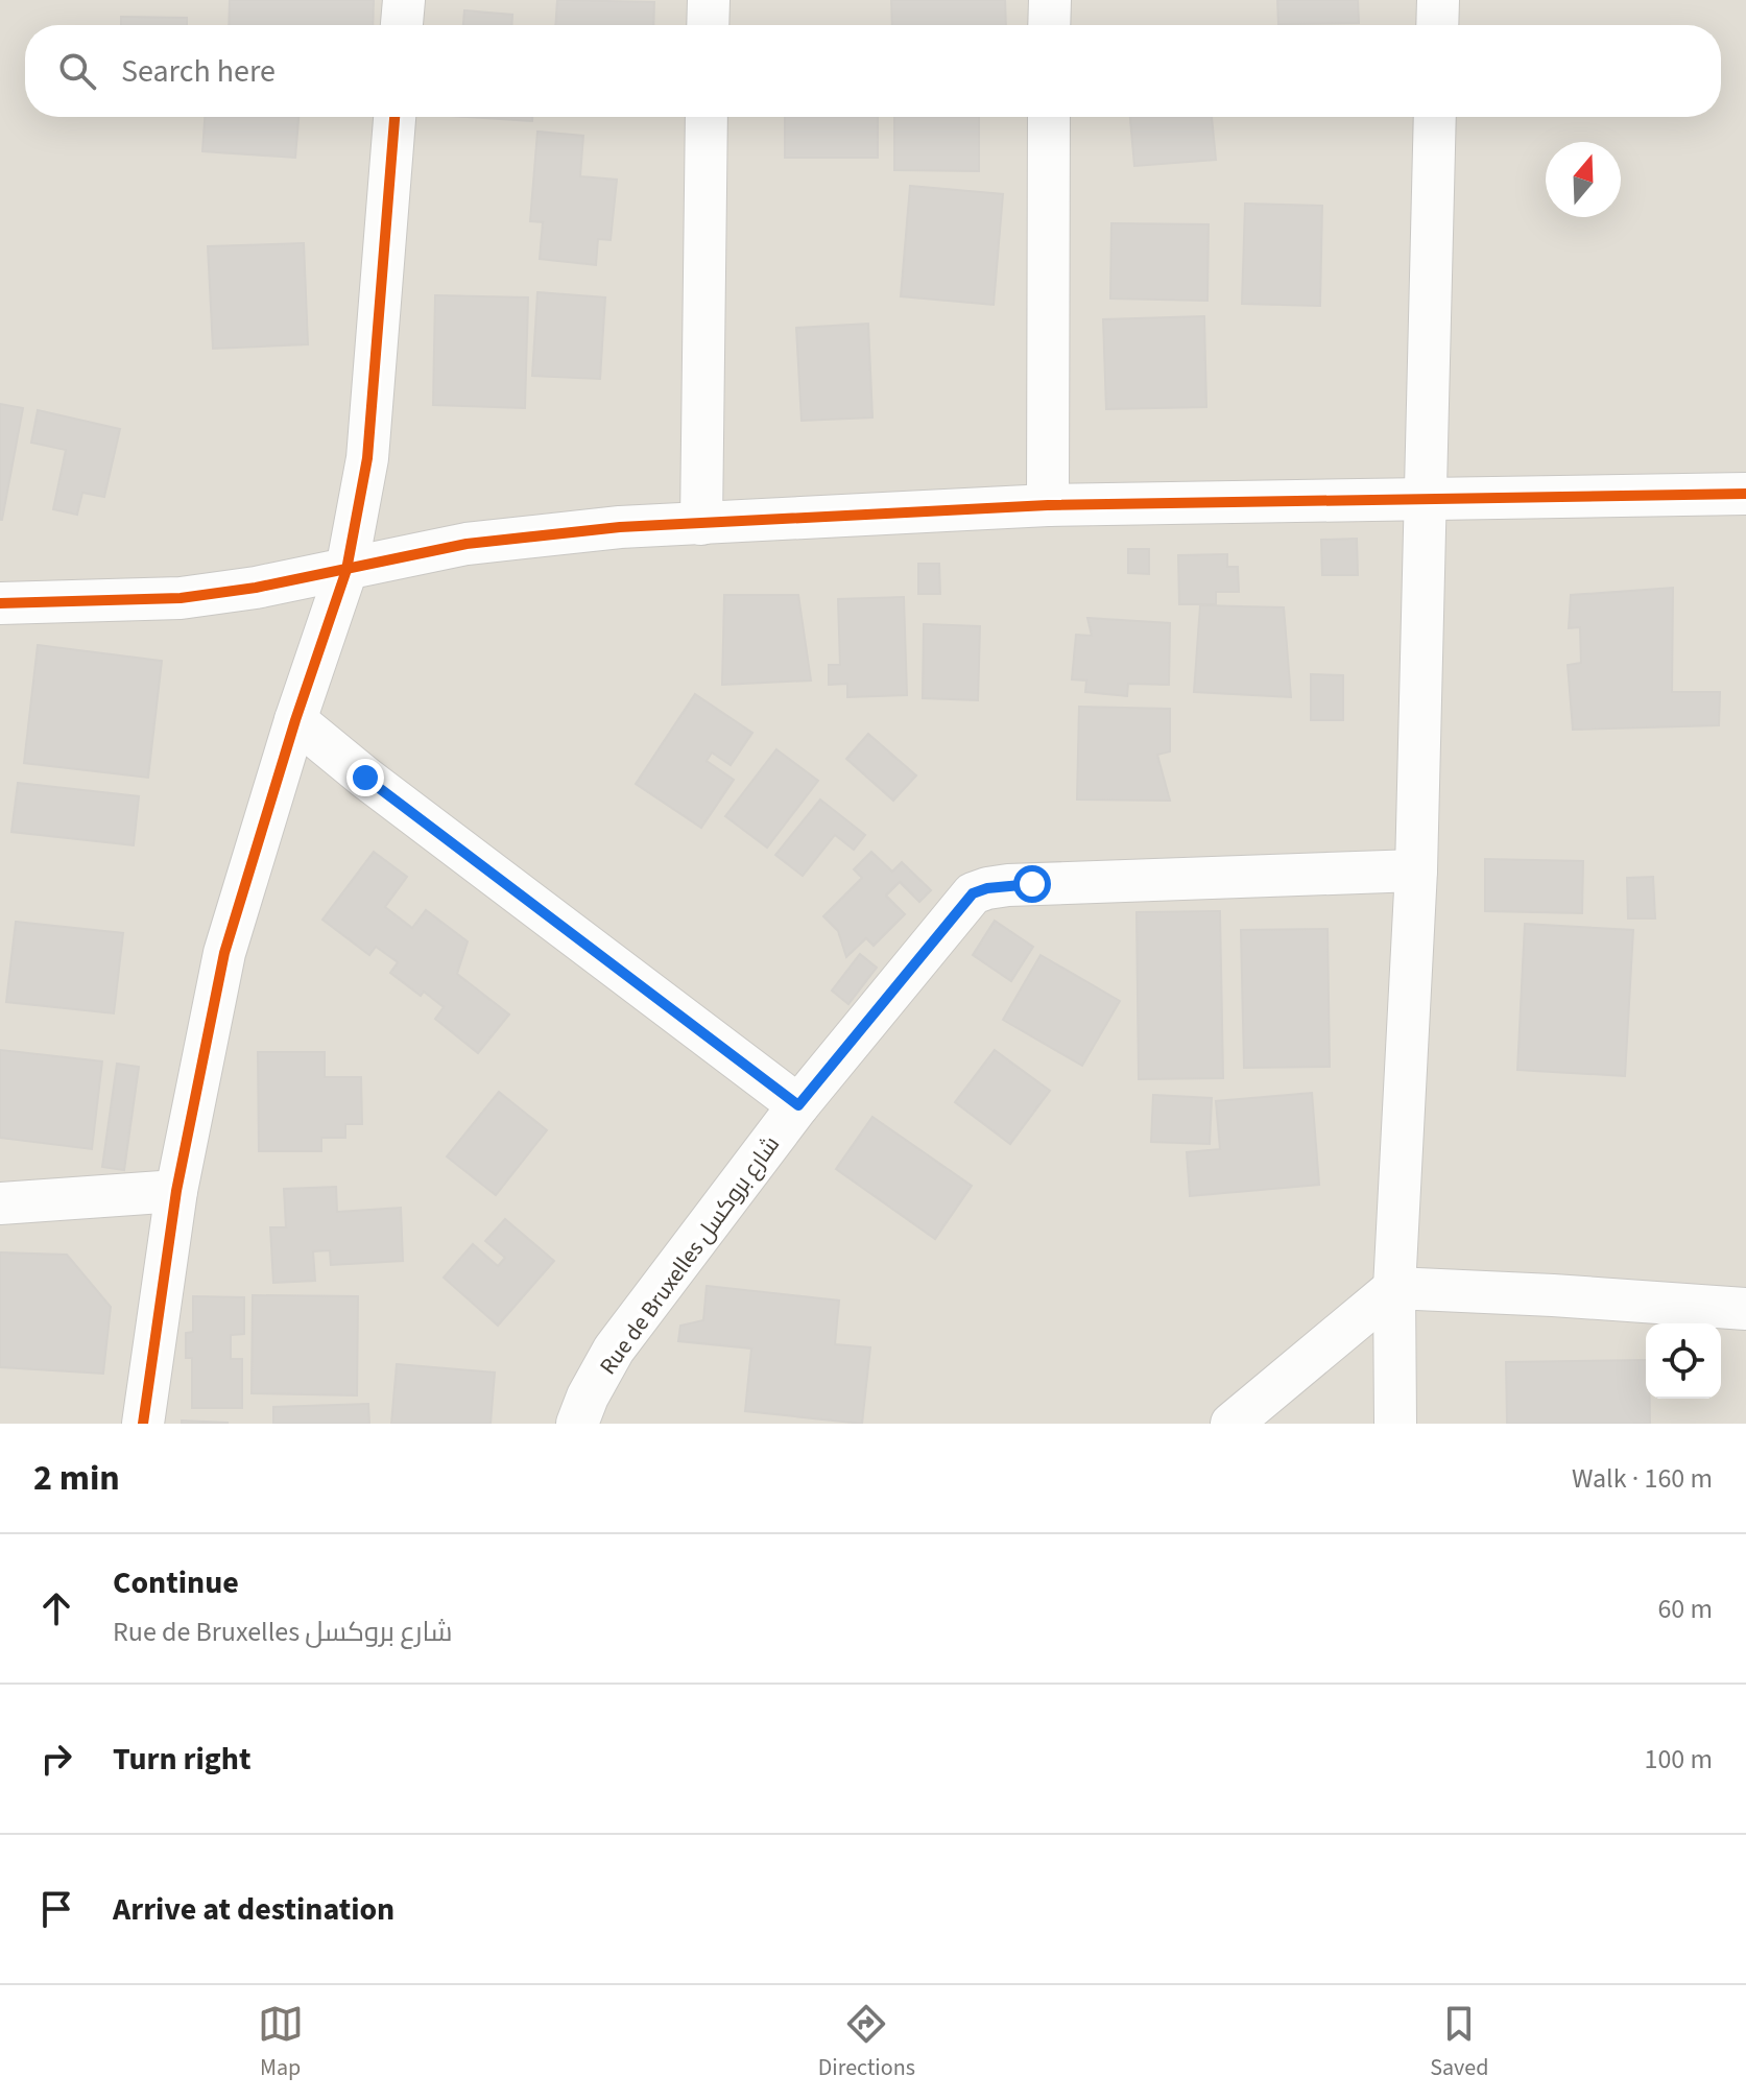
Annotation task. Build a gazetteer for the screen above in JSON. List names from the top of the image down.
{
  "streets": {
    "street": ["Rue de Bruxelles شارع بروكسل"]
  },
  "north": "top",
  "page": {
    "search": "Search here",
    "heading": ["2 min", "Walk · 160 m"],
    "list": [
      ["Continue", "Rue de Bruxelles شارع بروكسل", "60 m"],
      ["Turn right", "100 m"],
      "Arrive at destination"
    ],
    "nav": ["Map", "Directions", "Saved"]
  }
}
